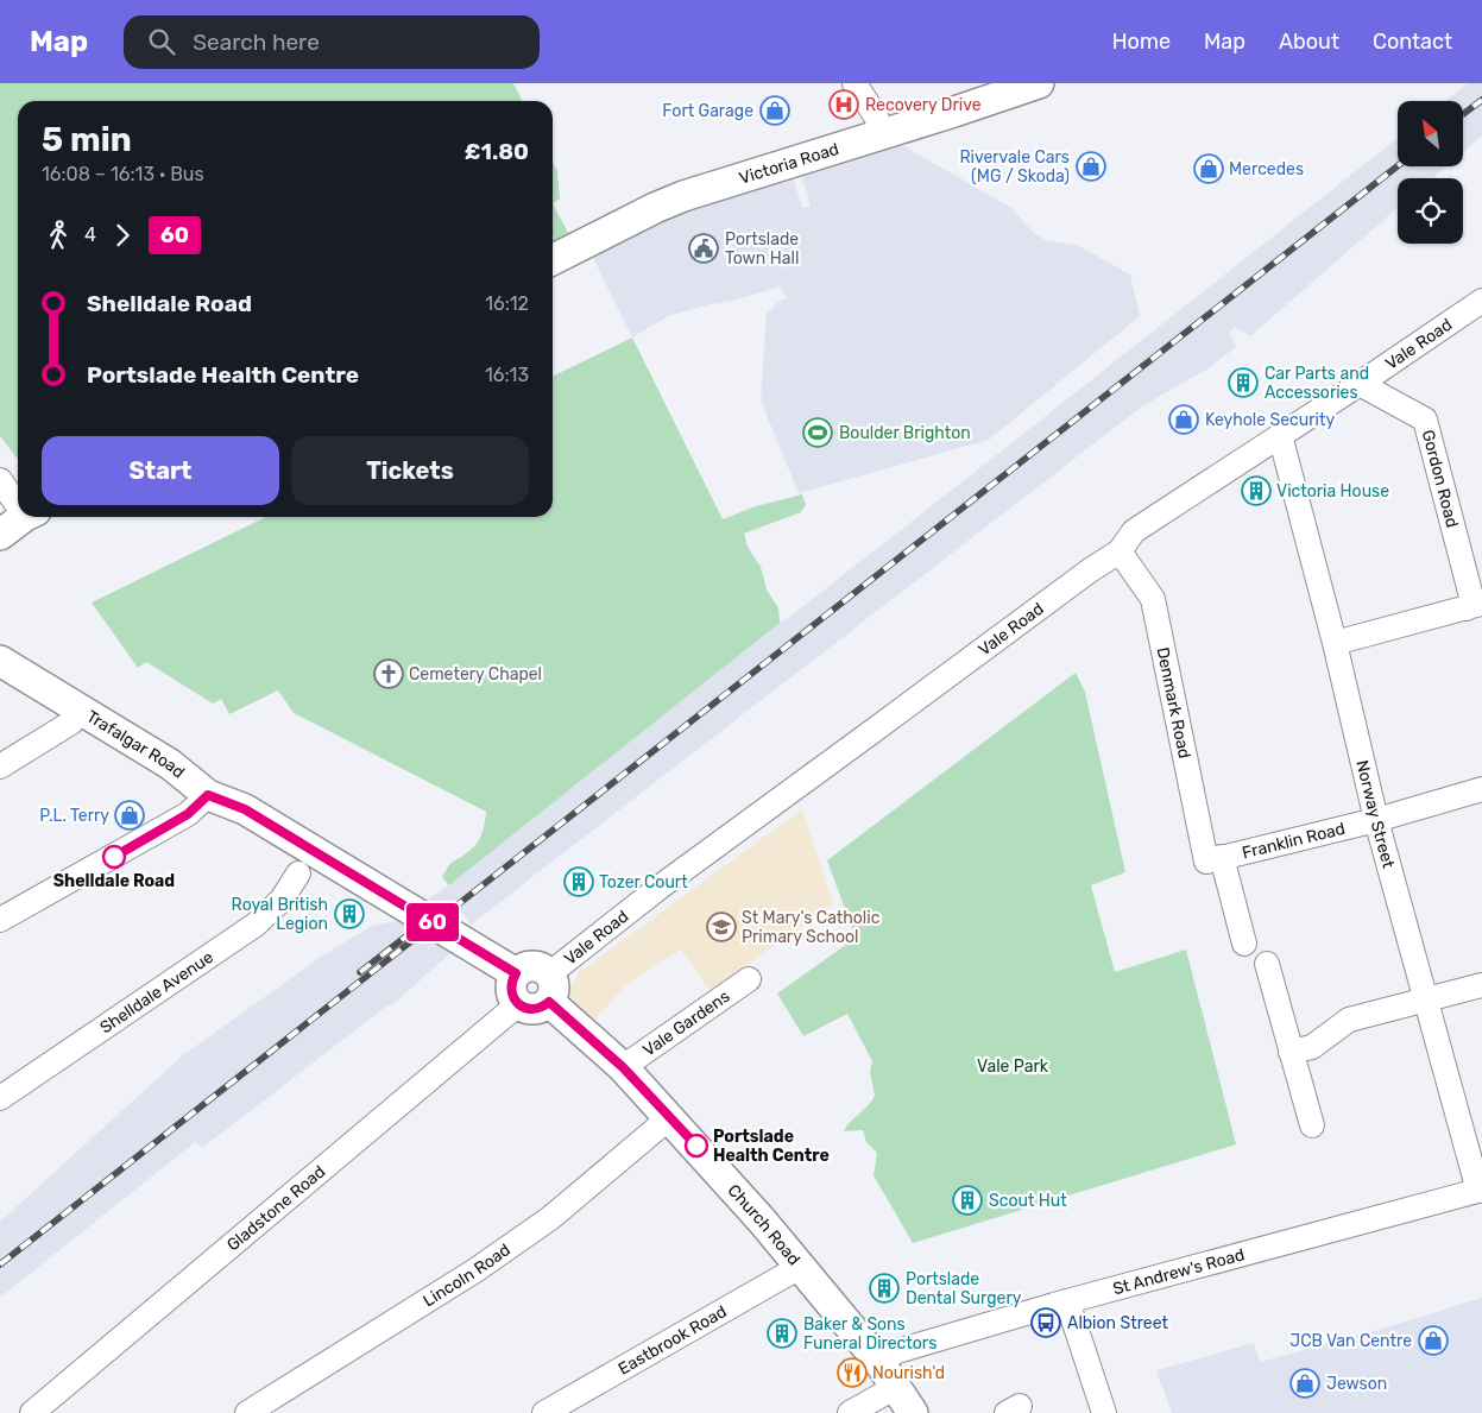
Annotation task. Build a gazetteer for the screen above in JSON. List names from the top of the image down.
{
  "streets": {
    "main road": ["Victoria Road", "Trafalgar Road", "Church Road"],
    "street": [
      "Vale Road",
      "Gordon Road",
      "Denmark Road",
      "Norway Street",
      "Franklin Road",
      "Shelldale Avenue",
      "Vale Gardens",
      "Gladstone Road",
      "St Andrew's Road",
      "Lincoln Road",
      "Eastbrook Road"
    ]
  },
  "crossings": [
    ["Vale Road", "Gordon Road"],
    ["Vale Road", "Denmark Road"],
    ["Vale Road", "Trafalgar Road"],
    ["Vale Road", "Norway Street"],
    ["Vale Road", "Gladstone Road"],
    ["Vale Road", "Church Road"],
    ["Denmark Road", "Franklin Road"],
    ["Trafalgar Road", "Gladstone Road"],
    ["Trafalgar Road", "Church Road"],
    ["Norway Street", "Franklin Road"],
    ["Norway Street", "St Andrew's Road"],
    ["Vale Gardens", "Church Road"],
    ["Gladstone Road", "Church Road"],
    ["Church Road", "St Andrew's Road"],
    ["Church Road", "Lincoln Road"],
    ["Church Road", "Eastbrook Road"]
  ],
  "parks": ["Vale Park"],
  "places": {
    "hospital": ["Recovery Drive"],
    "shop": [
      "Fort Garage",
      "Rivervale Cars (MG / Skoda)",
      "Mercedes",
      "Keyhole Security",
      "P.L. Terry",
      "JCB Van Centre",
      "Jewson"
    ],
    "public building": ["Portslade Town Hall"],
    "building": [
      "Car Parts and Accessories",
      "Victoria House",
      "Tozer Court",
      "Royal British Legion",
      "Scout Hut",
      "Portslade Dental Surgery",
      "Baker & Sons Funeral Directors"
    ],
    "sports": ["Boulder Brighton"],
    "church": ["Cemetery Chapel"],
    "other": ["Shelldale Road", "Portslade Health Centre"],
    "school or university": ["St Mary's Catholic Primary School"],
    "bus stop": ["Albion Street"],
    "restaurant": ["Nourish'd"]
  },
  "lines": ["bus line 60"],
  "north": "top left",
  "page": {
    "header": "Map",
    "search": "Search here",
    "nav": [
      "Home",
      "Map",
      "About",
      "Contact"
    ],
    "on_map": "60",
    "heading": ["5 min", "16:08 – 16:13 · Bus", "£1.80"],
    "legs": ["4", "60"],
    "list": [
      {
        "name": "Shelldale Road",
        "value": "16:12"
      },
      {
        "name": "Portslade Health Centre",
        "value": "16:13"
      }
    ],
    "buttons": ["Start", "Tickets"]
  }
}
